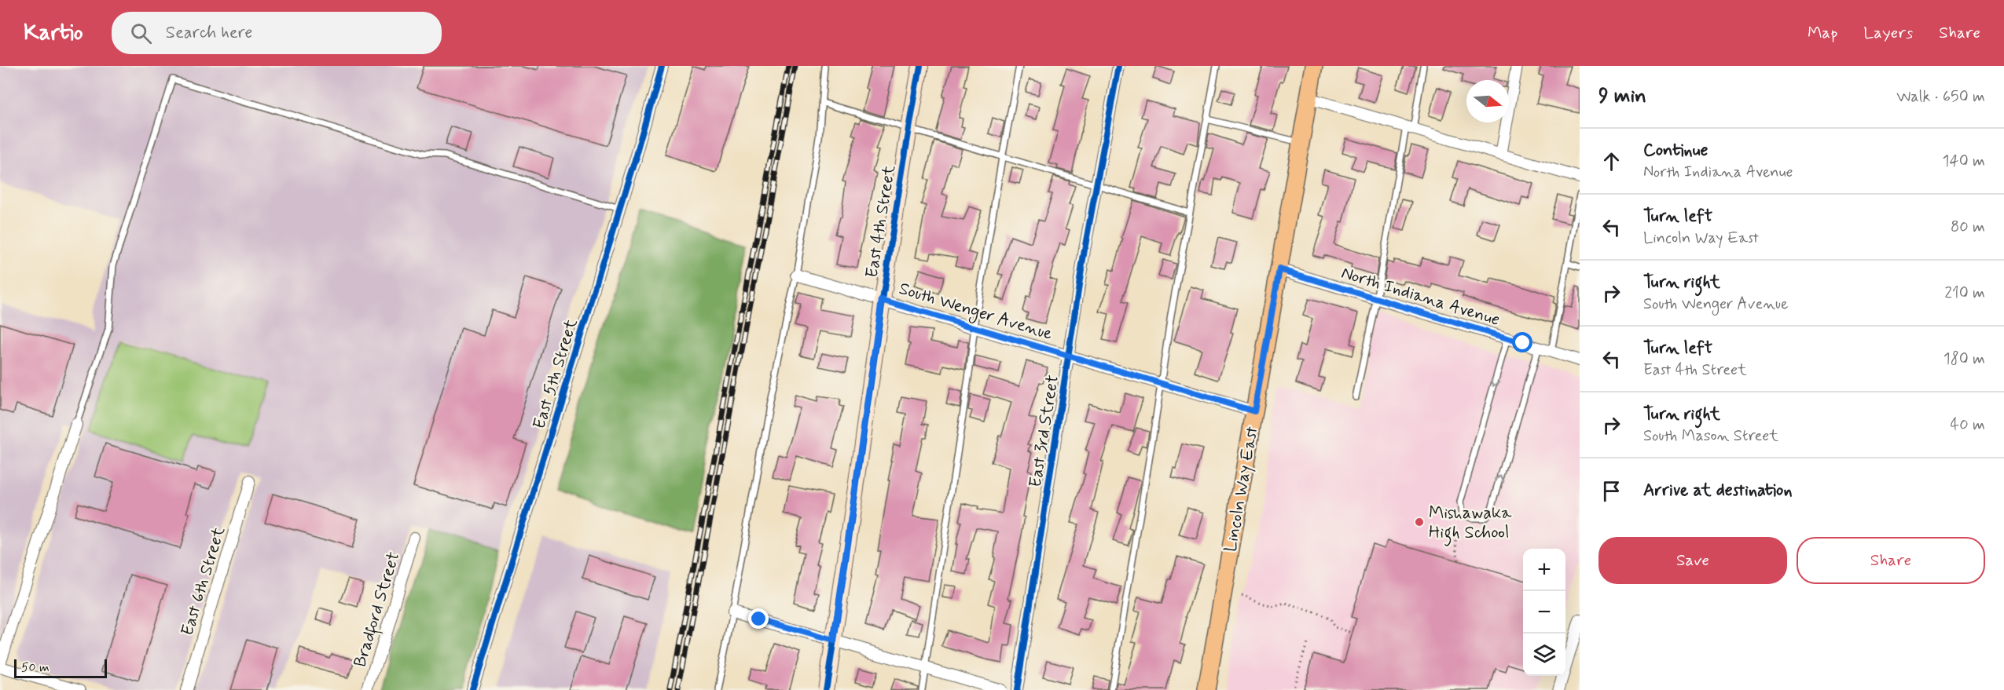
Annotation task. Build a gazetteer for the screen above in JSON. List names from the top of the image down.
{
  "streets": {
    "main road": ["Lincoln Way East"],
    "street": [
      "East 4th Street",
      "North Indiana Avenue",
      "South Wenger Avenue",
      "East 5th Street",
      "East 3rd Street",
      "East 6th Street",
      "Bradford Street"
    ]
  },
  "crossings": [
    ["East 4th Street", "South Wenger Avenue"],
    ["North Indiana Avenue", "Lincoln Way East"],
    ["South Wenger Avenue", "East 3rd Street"],
    ["South Wenger Avenue", "Lincoln Way East"]
  ],
  "places": ["Mishawaka High School"],
  "scale_bar": "50 m",
  "north": "right",
  "page": {
    "header": "Kartio",
    "search": "Search here",
    "nav": ["Map", "Layers", "Share"],
    "heading": ["9 min", "Walk · 650 m"],
    "list": [
      ["Continue", "North Indiana Avenue", "140 m"],
      ["Turn left", "Lincoln Way East", "80 m"],
      ["Turn right", "South Wenger Avenue", "210 m"],
      ["Turn left", "East 4th Street", "180 m"],
      ["Turn right", "South Mason Street", "40 m"],
      "Arrive at destination"
    ],
    "buttons": ["Save", "Share"],
    "map_buttons": ["+", "−"],
    "scale": "50 m"
  }
}
